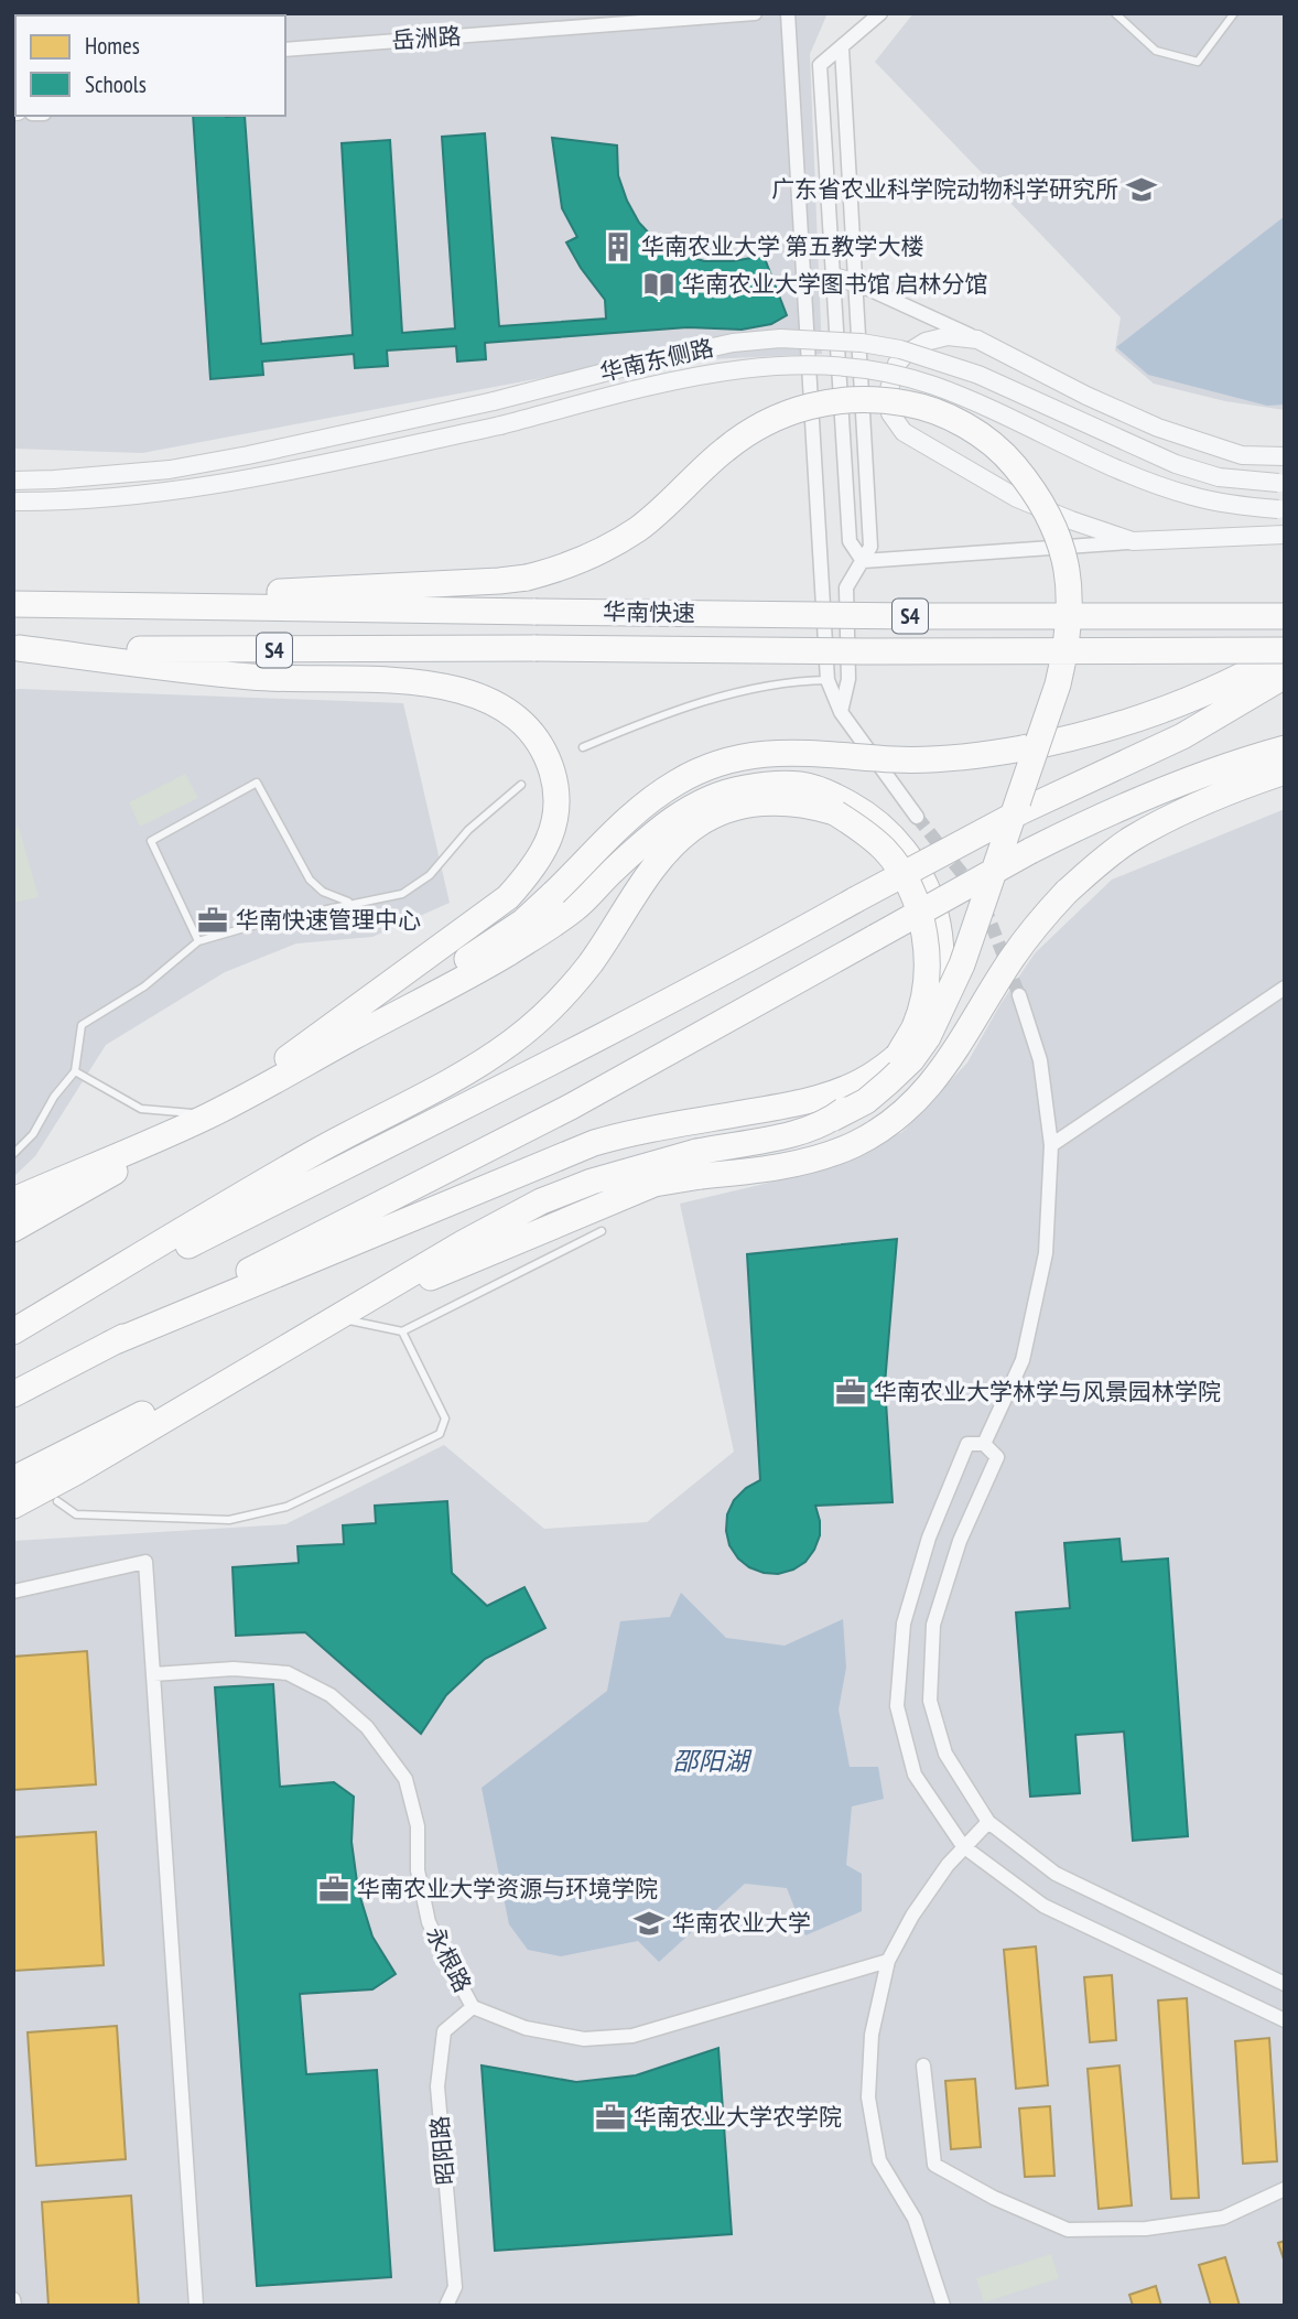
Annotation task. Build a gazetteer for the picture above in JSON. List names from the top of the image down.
{
  "streets": {
    "highway": ["华南快速", "S4"],
    "street": [
      "岳洲路",
      "华南东侧路",
      "永根路",
      "昭阳路"
    ]
  },
  "crossings": [
    ["永根路", "昭阳路"]
  ],
  "water": ["邵阳湖"],
  "places": {
    "school or university": ["广东省农业科学院动物科学研究所", "华南农业大学"],
    "building": ["华南农业大学 第五教学大楼"],
    "library": ["华南农业大学图书馆 启林分馆"],
    "office": [
      "华南快速管理中心",
      "华南农业大学林学与风景园林学院",
      "华南农业大学资源与环境学院",
      "华南农业大学农学院"
    ]
  },
  "legend": ["Homes", "Schools"]
}
